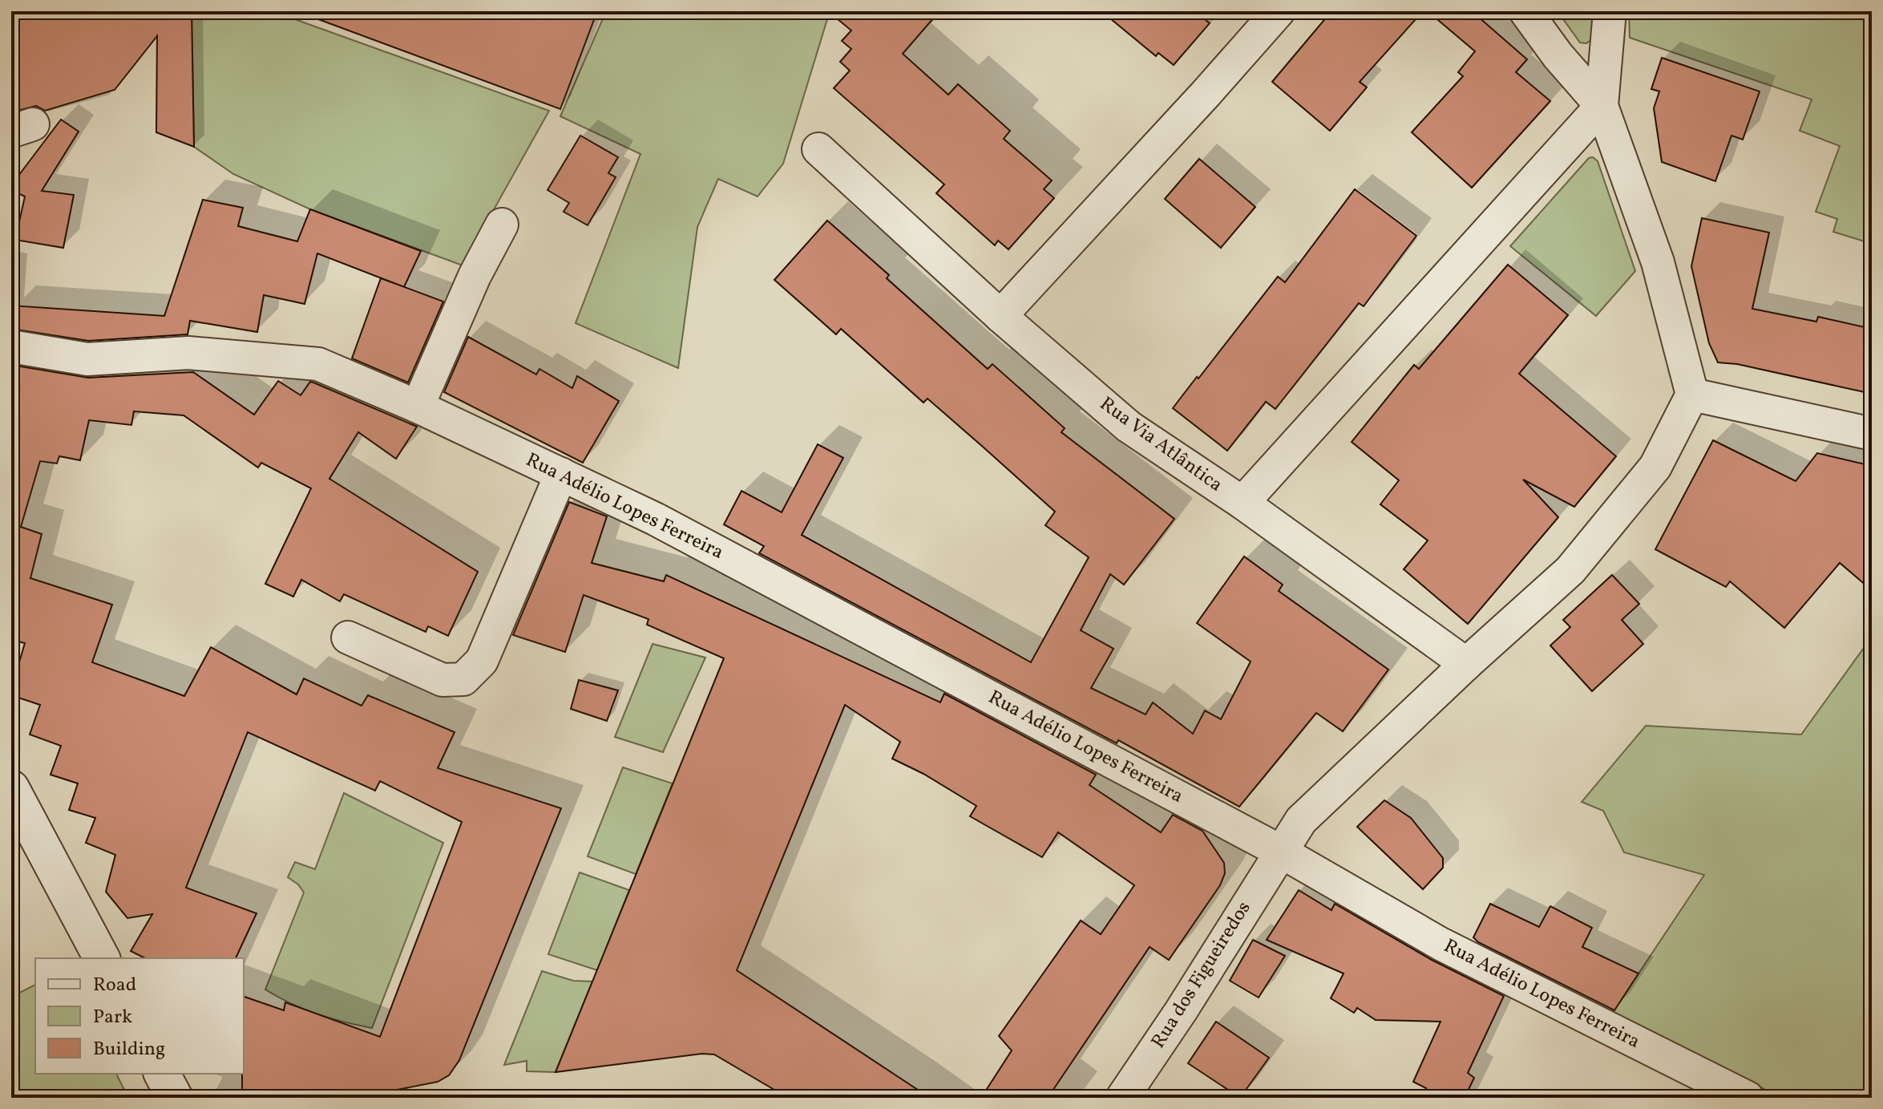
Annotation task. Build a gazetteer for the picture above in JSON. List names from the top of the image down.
{
  "streets": {
    "street": ["Rua Via Atlântica", "Rua Adélio Lopes Ferreira", "Rua dos Figueiredos"]
  },
  "crossings": [
    ["Rua Via Atlântica", "Rua dos Figueiredos"],
    ["Rua Adélio Lopes Ferreira", "Rua dos Figueiredos"]
  ],
  "legend": ["Road", "Park", "Building"]
}
